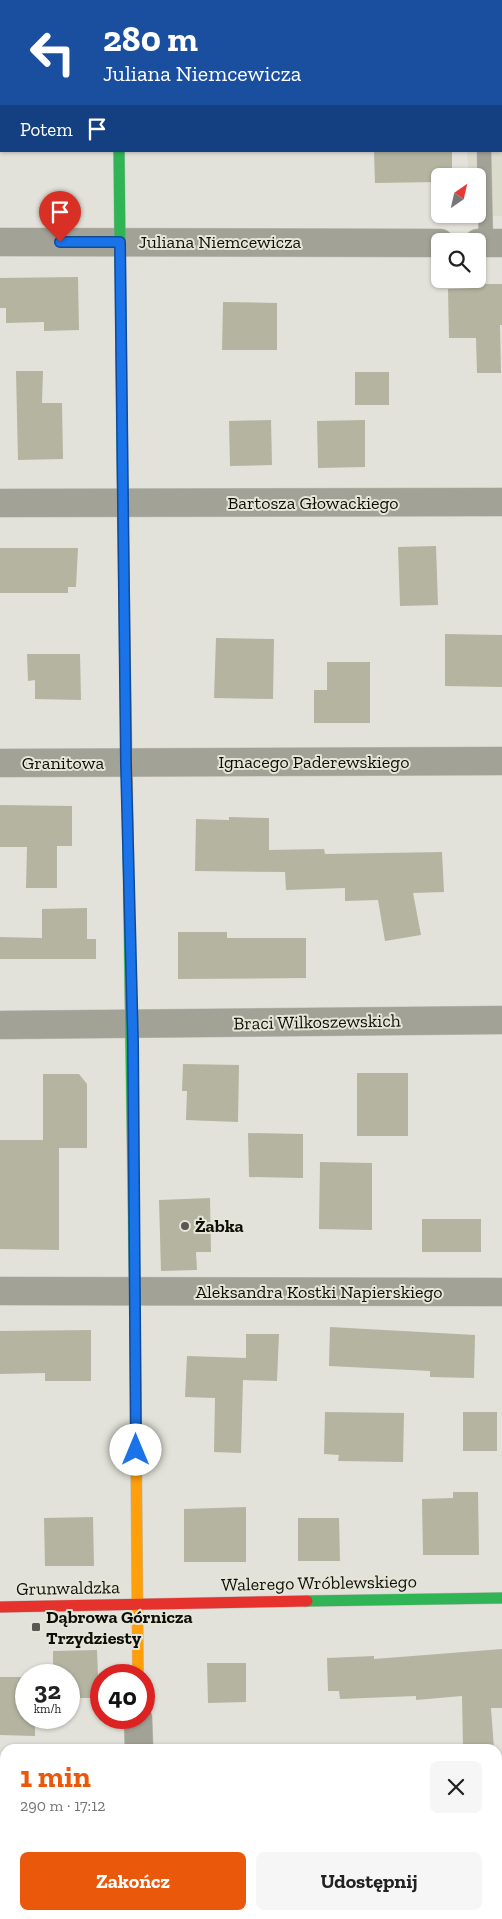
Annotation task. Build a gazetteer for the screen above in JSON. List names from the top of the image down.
{
  "streets": {
    "street": [
      "Juliana Niemcewicza",
      "Bartosza Głowackiego",
      "Ignacego Paderewskiego",
      "Granitowa",
      "Braci Wilkoszewskich",
      "Aleksandra Kostki Napierskiego",
      "Walerego Wróblewskiego",
      "Grunwaldzka"
    ]
  },
  "crossings": [
    ["Ignacego Paderewskiego", "Granitowa"],
    ["Walerego Wróblewskiego", "Grunwaldzka"]
  ],
  "places": {
    "other": ["Żabka"],
    "transit": ["Dąbrowa Górnicza Trzydziesty"]
  },
  "north": "top right",
  "page": {
    "turn": ["280 m", "Juliana Niemcewicza"],
    "then": "Potem",
    "speed": "32 km/h",
    "limit": "40",
    "heading": ["1 min", "290 m · 17:12"],
    "buttons": ["Zakończ", "Udostępnij"]
  }
}
